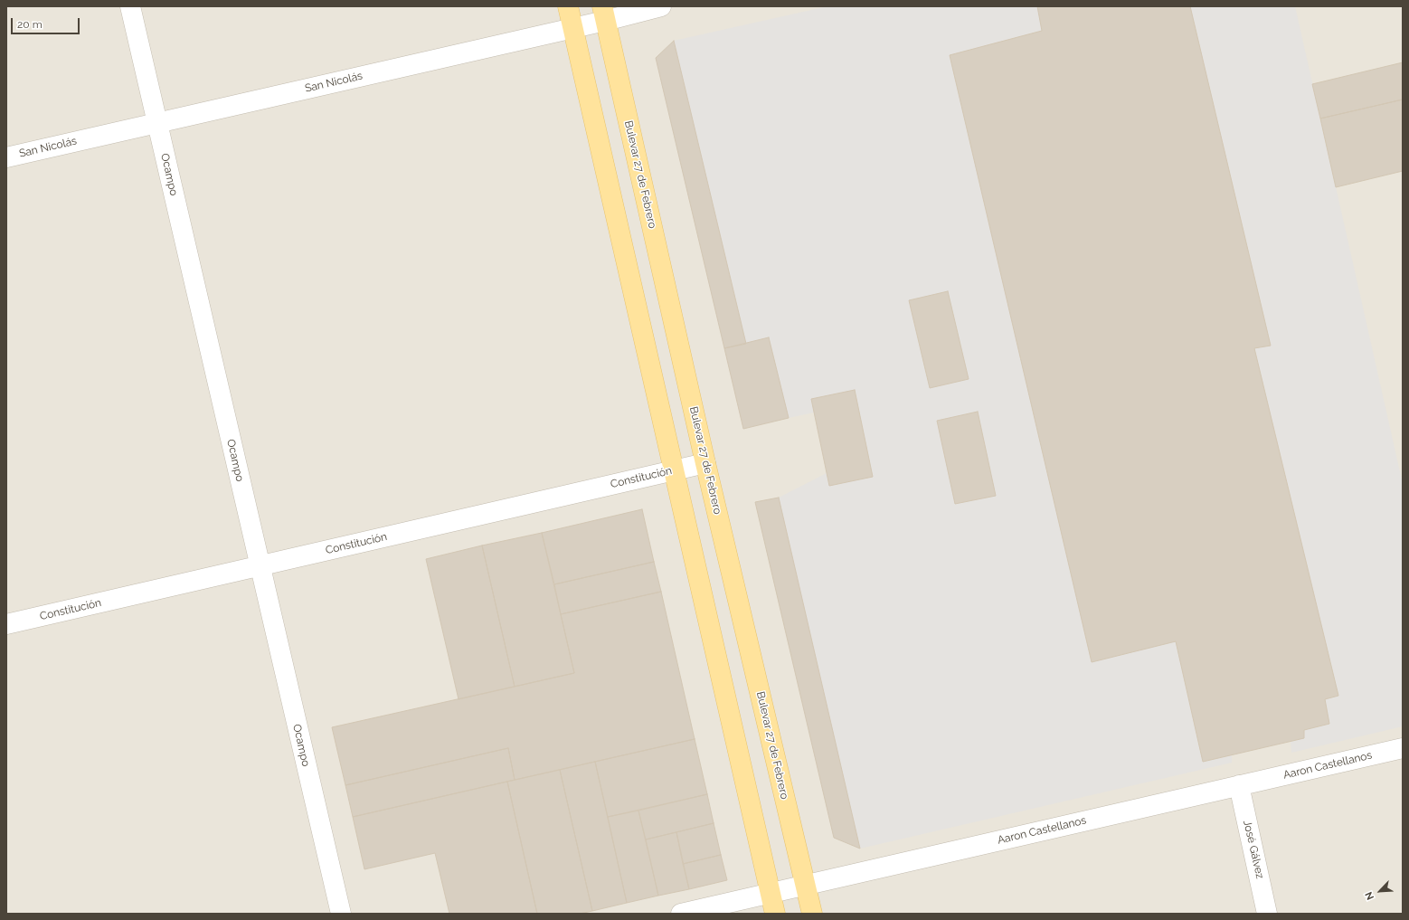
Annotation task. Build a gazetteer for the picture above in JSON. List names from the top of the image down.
{
  "streets": {
    "main road": ["Bulevar 27 de Febrero"],
    "street": [
      "San Nicolás",
      "Ocampo",
      "Constitución",
      "Aaron Castellanos",
      "José Gálvez"
    ]
  },
  "crossings": [
    ["San Nicolás", "Ocampo"],
    ["San Nicolás", "Bulevar 27 de Febrero"],
    ["Ocampo", "Constitución"],
    ["Bulevar 27 de Febrero", "Constitución"],
    ["Bulevar 27 de Febrero", "Aaron Castellanos"],
    ["Aaron Castellanos", "José Gálvez"]
  ],
  "scale_bar": "20 m",
  "north": "bottom left"
}
